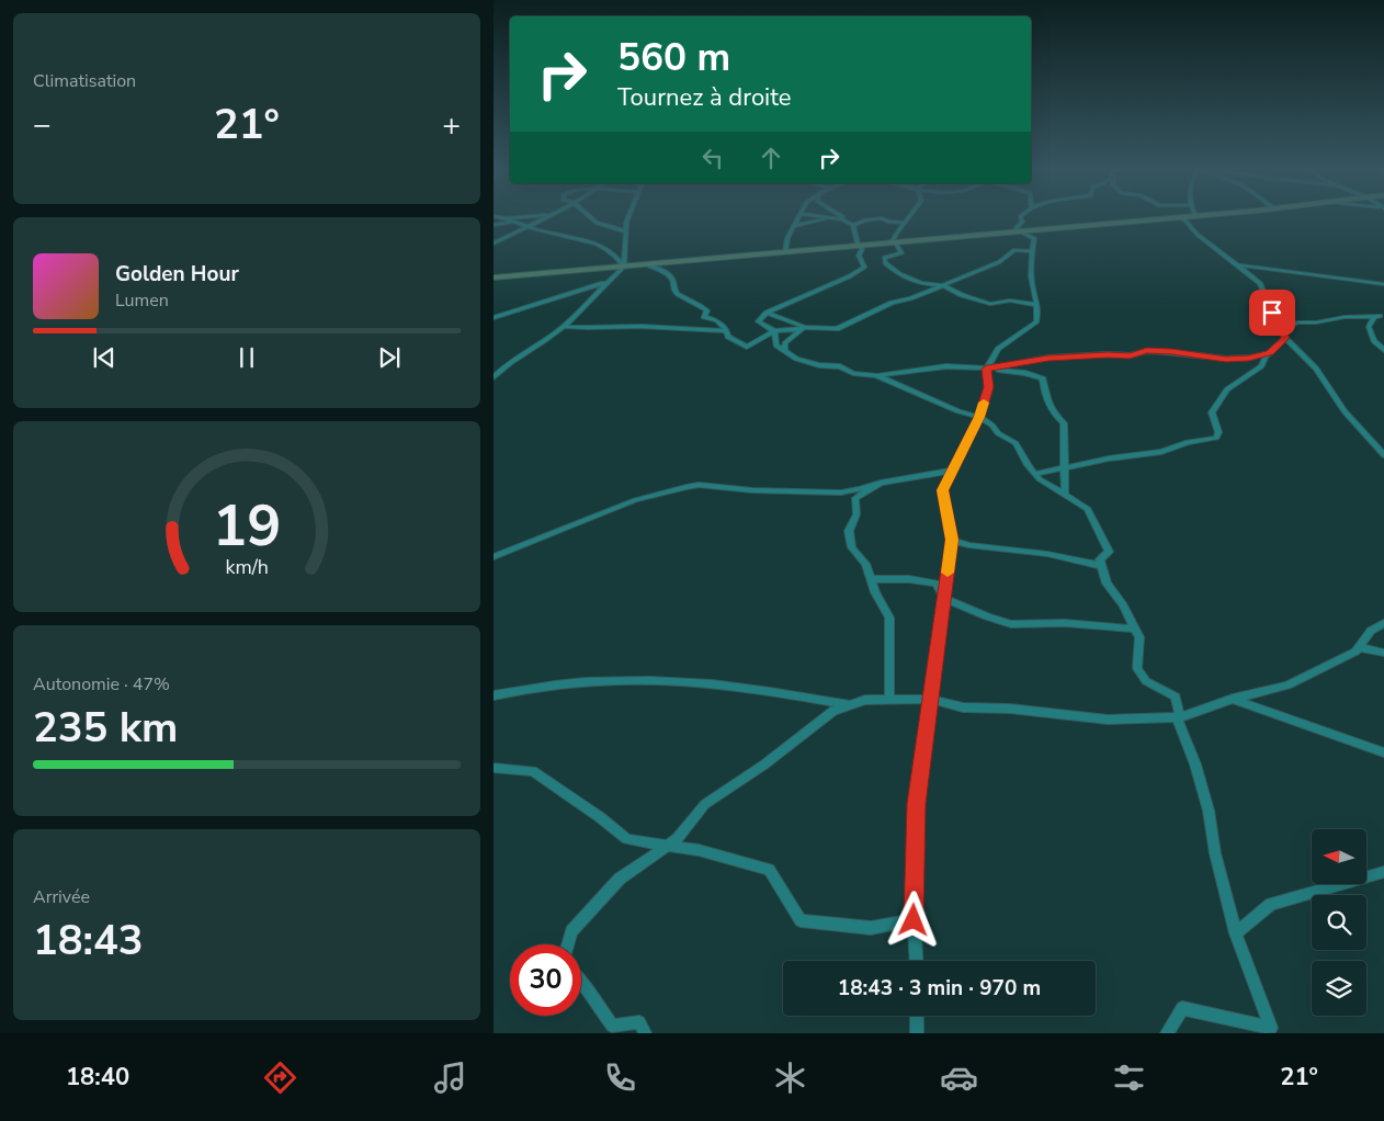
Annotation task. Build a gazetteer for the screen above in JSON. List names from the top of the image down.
{
  "north": "left",
  "page": {
    "tile": [
      "Climatisation",
      ["Autonomie · 47%", "235 km"],
      ["Arrivée", "18:43"]
    ],
    "turn": ["560 m", "Tournez à droite"],
    "heat": ["−", "21°", "+"],
    "song": ["Golden Hour", "Lumen"],
    "limit": "30",
    "trip": "18:43 · 3 min · 970 m",
    "tabs": ["18:40", "21°"],
    "gauge": ["19", "km/h"]
  }
}
